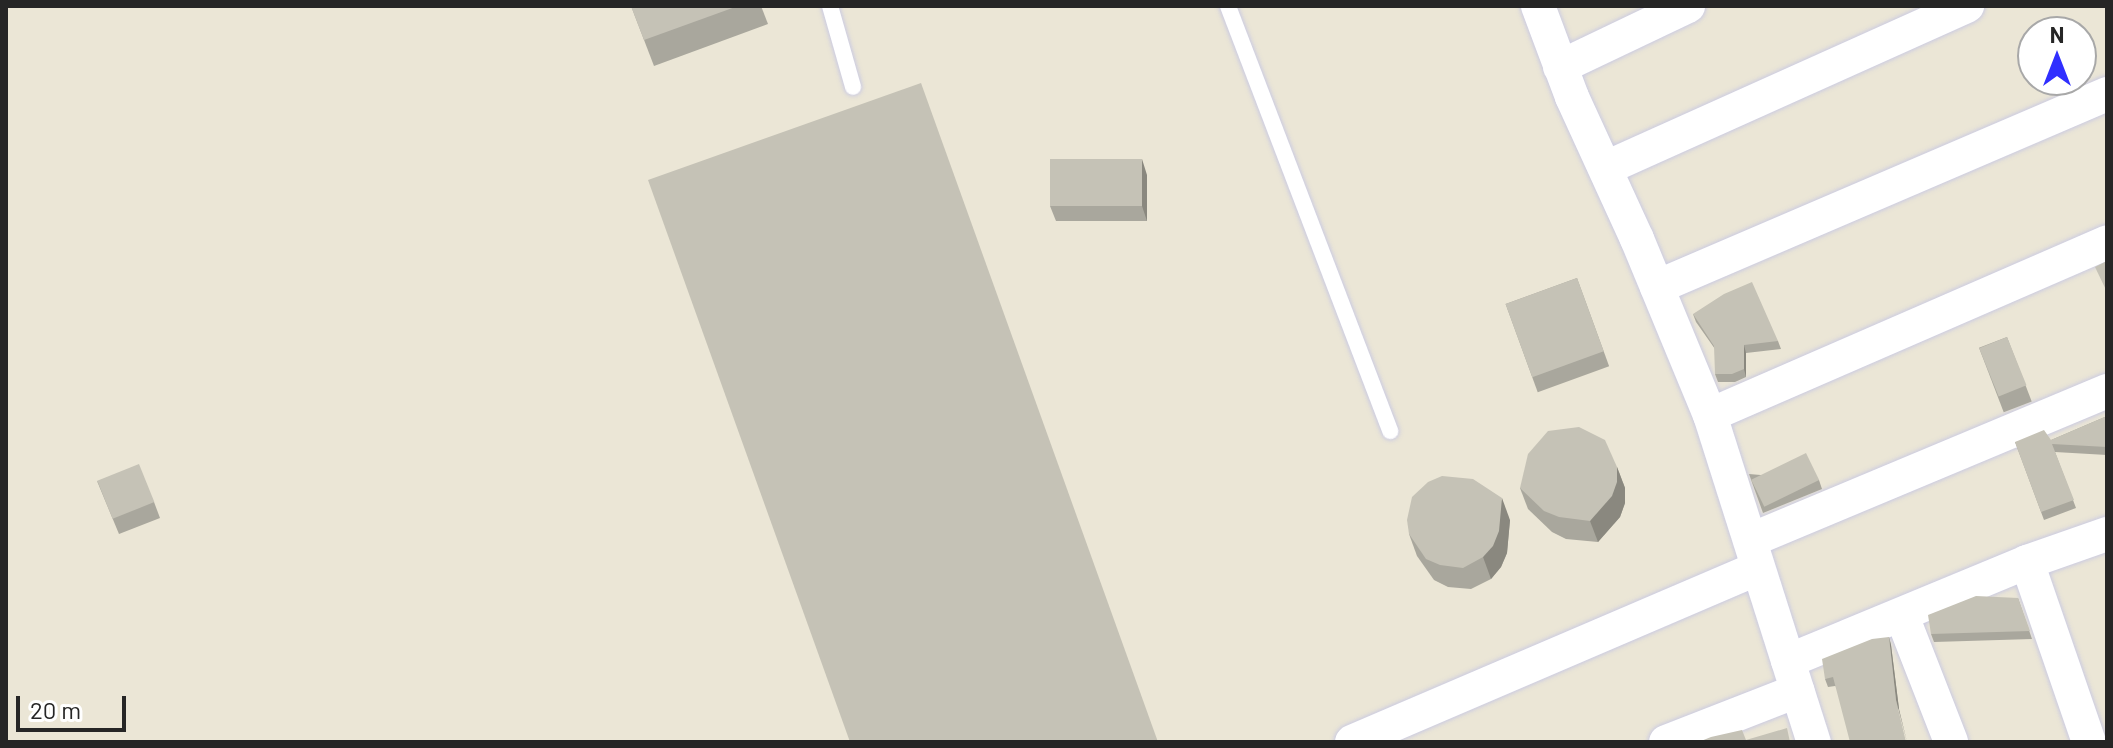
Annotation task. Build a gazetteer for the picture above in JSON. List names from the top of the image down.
{
  "scale_bar": "20 m",
  "north": "top"
}
